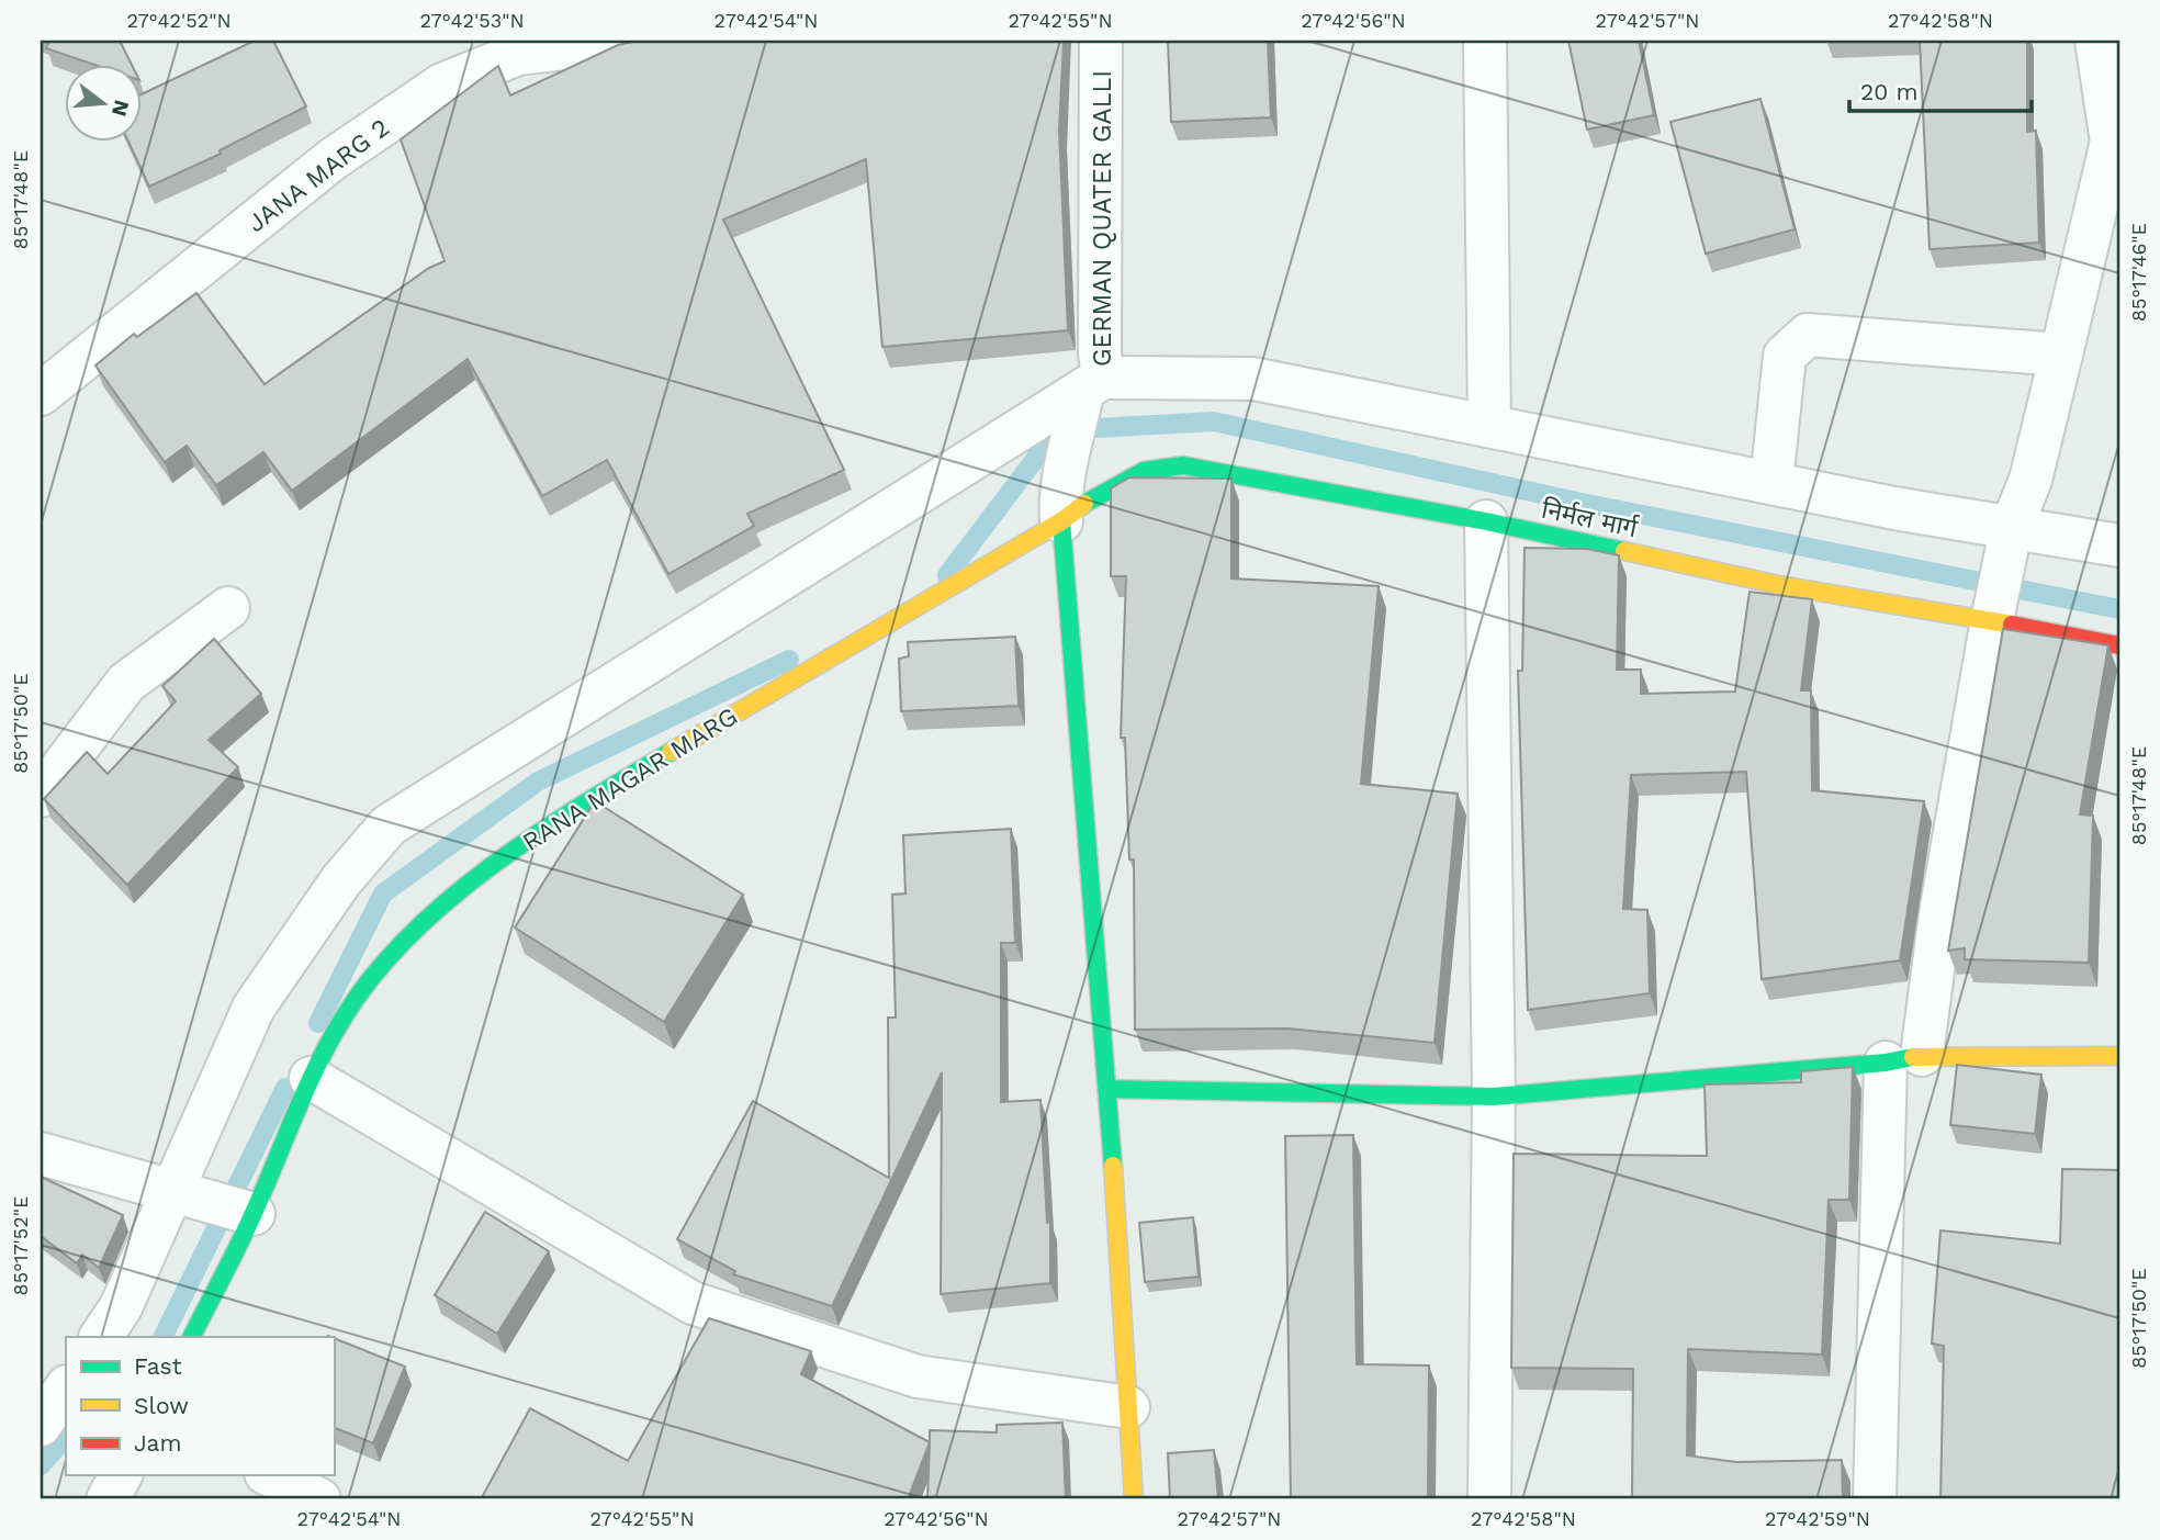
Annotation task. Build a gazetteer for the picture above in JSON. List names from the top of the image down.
{
  "streets": {
    "street": [
      "JANA MARG 2",
      "GERMAN QUATER GALLI",
      "निर्मल मार्ग",
      "RANA MAGAR MARG"
    ]
  },
  "crossings": [
    ["GERMAN QUATER GALLI", "निर्मल मार्ग"],
    ["GERMAN QUATER GALLI", "RANA MAGAR MARG"],
    ["निर्मल मार्ग", "RANA MAGAR MARG"]
  ],
  "legend": ["Fast", "Slow", "Jam"],
  "scale_bar": "20 m",
  "north": "right",
  "coordinates": [
    "27°42'52\"N",
    "27°42'53\"N",
    "27°42'54\"N",
    "27°42'55\"N",
    "27°42'56\"N",
    "27°42'57\"N",
    "27°42'58\"N",
    "85°17'48\"E",
    "85°17'46\"E",
    "85°17'50\"E",
    "85°17'52\"E",
    "27°42'59\"N"
  ]
}
